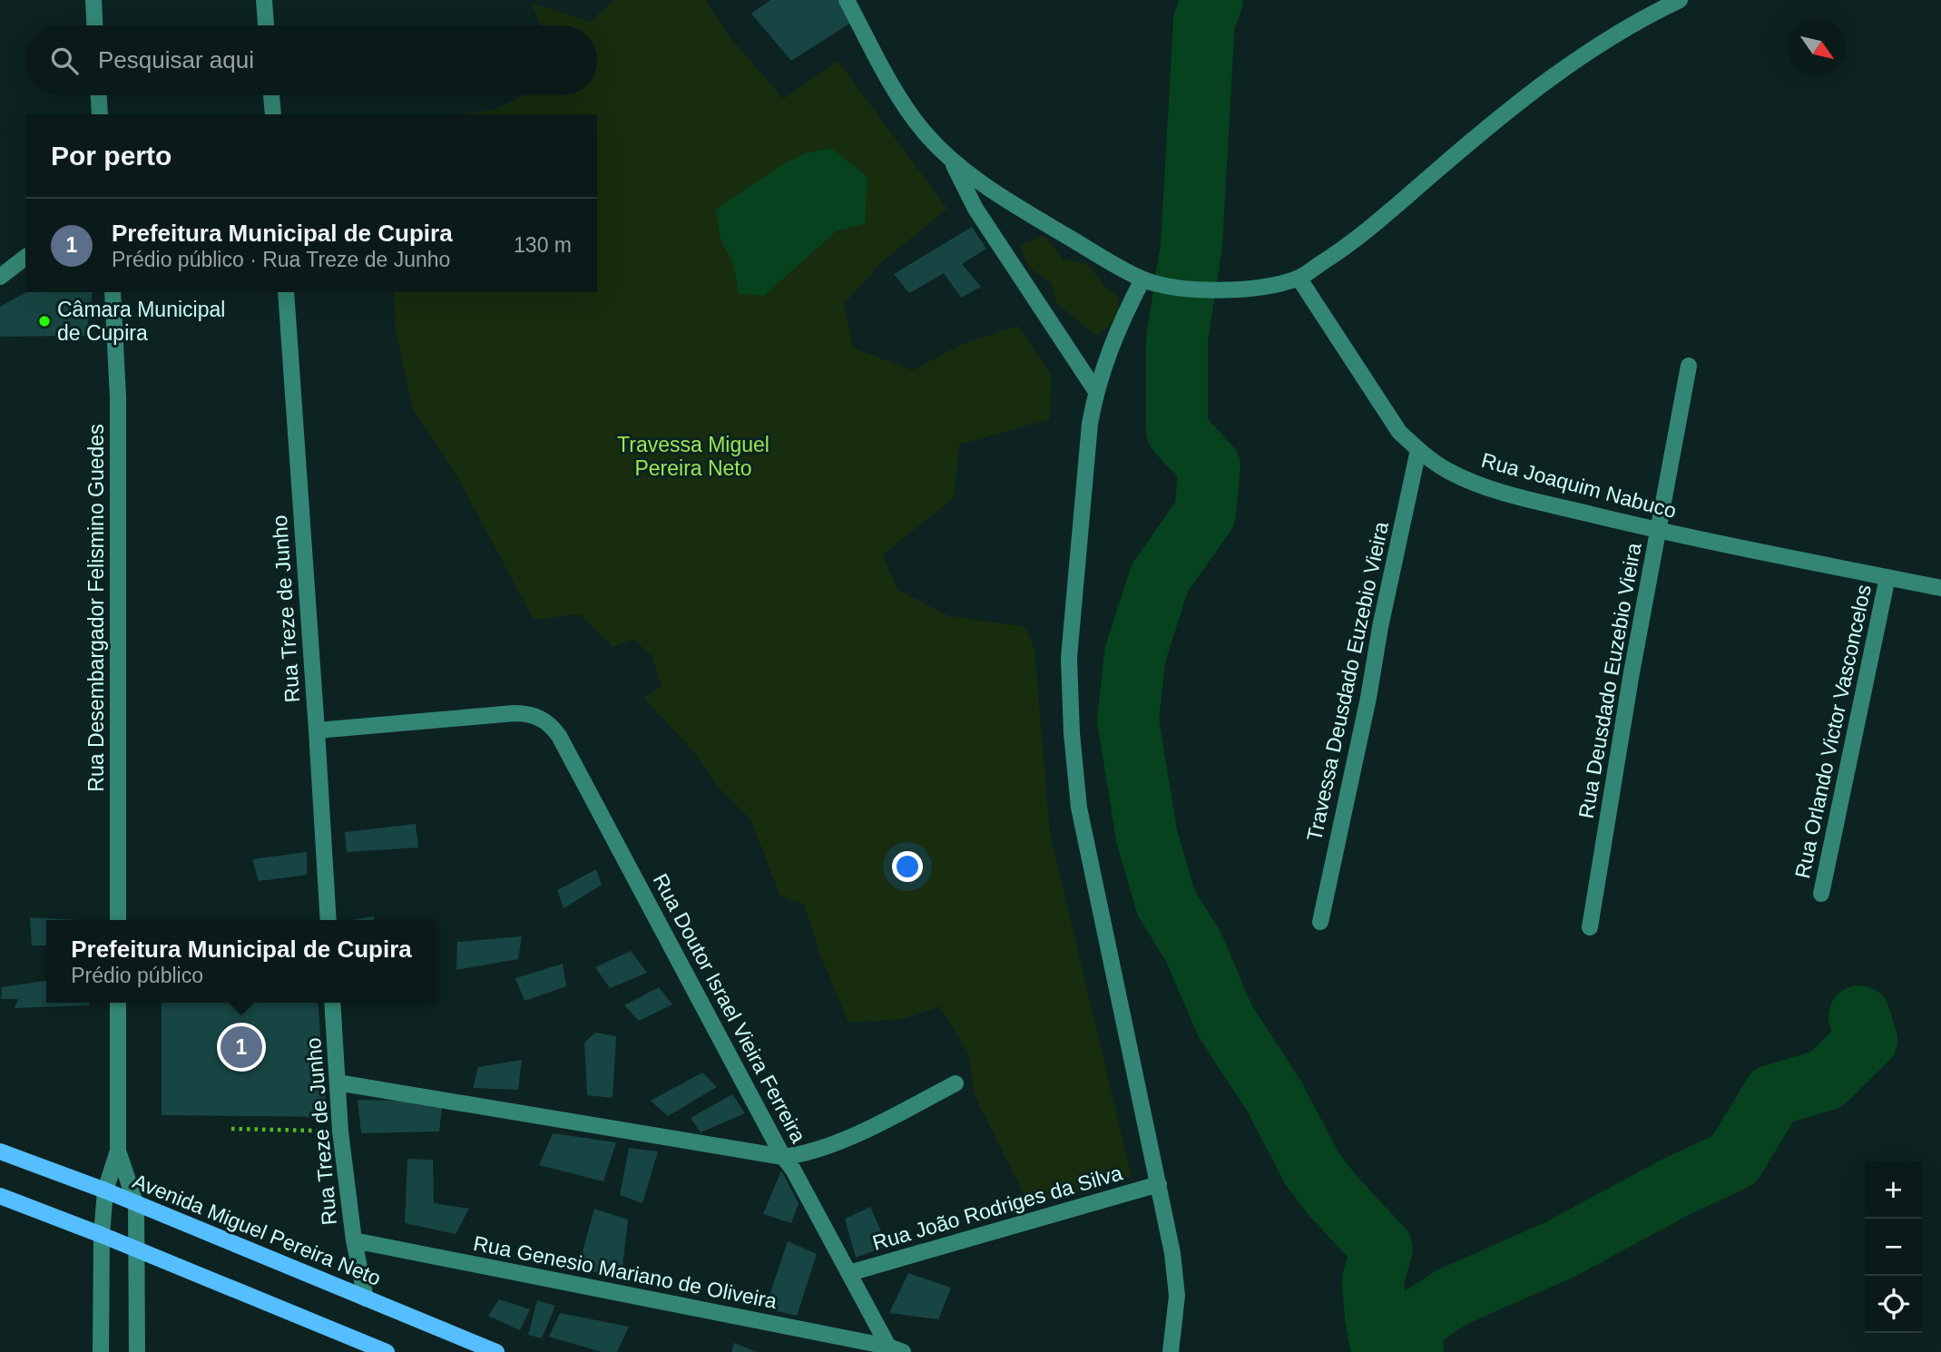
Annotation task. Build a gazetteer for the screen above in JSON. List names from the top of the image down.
{
  "streets": {
    "main road": ["Avenida Miguel Pereira Neto"],
    "street": [
      "Rua Joaquim Nabuco",
      "Rua Desembargador Felismino Guedes",
      "Rua Treze de Junho",
      "Rua Deusdado Euzebio Vieira",
      "Travessa Deusdado Euzebio Vieira",
      "Rua Orlando Victor Vasconcelos",
      "Rua Doutor Israel Vieira Ferreira",
      "Rua João Rodriges da Silva",
      "Rua Genesio Mariano de Oliveira"
    ]
  },
  "crossings": [
    ["Rua Joaquim Nabuco", "Rua Deusdado Euzebio Vieira"],
    ["Rua Joaquim Nabuco", "Travessa Deusdado Euzebio Vieira"],
    ["Rua Joaquim Nabuco", "Rua Orlando Victor Vasconcelos"],
    ["Rua Treze de Junho", "Rua Doutor Israel Vieira Ferreira"],
    ["Rua Treze de Junho", "Avenida Miguel Pereira Neto"],
    ["Rua Treze de Junho", "Rua Genesio Mariano de Oliveira"],
    ["Rua Doutor Israel Vieira Ferreira", "Rua João Rodriges da Silva"],
    ["Rua Doutor Israel Vieira Ferreira", "Rua Genesio Mariano de Oliveira"]
  ],
  "parks": ["Travessa Miguel Pereira Neto"],
  "places": ["Câmara Municipal de Cupira"],
  "north": "bottom right",
  "page": {
    "search": "Pesquisar aqui",
    "heading": "Por perto",
    "list": [
      {
        "mark": "1",
        "name": "Prefeitura Municipal de Cupira",
        "note": "Prédio público · Rua Treze de Junho",
        "value": "130 m"
      }
    ],
    "popup": ["Prefeitura Municipal de Cupira", "Prédio público"],
    "pins": "1",
    "map_buttons": ["+", "−"]
  }
}
